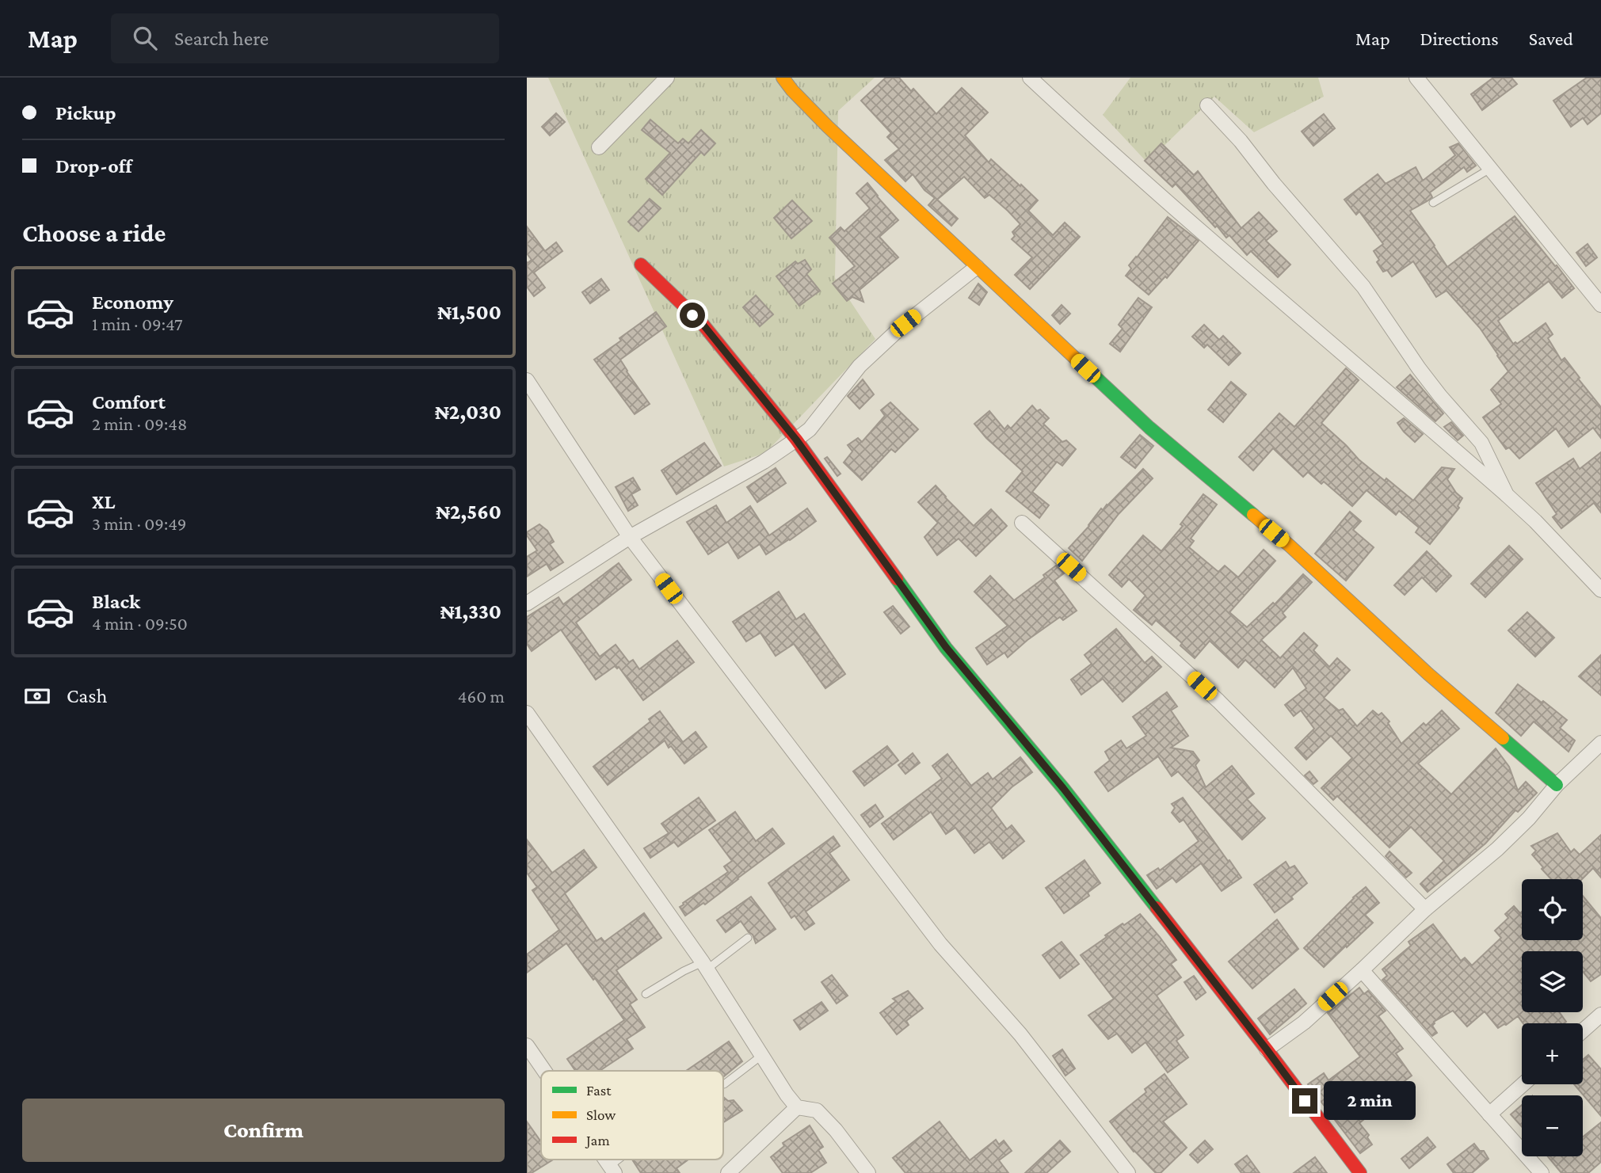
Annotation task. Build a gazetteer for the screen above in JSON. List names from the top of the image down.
{
  "legend": ["Fast", "Slow", "Jam"],
  "page": {
    "header": "Map",
    "search": "Search here",
    "nav": ["Map", "Directions", "Saved"],
    "banner": ["Pickup", "Drop-off"],
    "heading": "Choose a ride",
    "list": [
      {
        "name": "Economy",
        "note": "1 min · 09:47",
        "value": "₦1,500"
      },
      {
        "name": "Comfort",
        "note": "2 min · 09:48",
        "value": "₦2,030"
      },
      {
        "name": "XL",
        "note": "3 min · 09:49",
        "value": "₦2,560"
      },
      {
        "name": "Black",
        "note": "4 min · 09:50",
        "value": "₦1,330"
      }
    ],
    "pay": ["Cash", "460 m"],
    "map_buttons": ["+", "−"],
    "bubble": "2 min",
    "buttons": "Confirm"
  }
}
